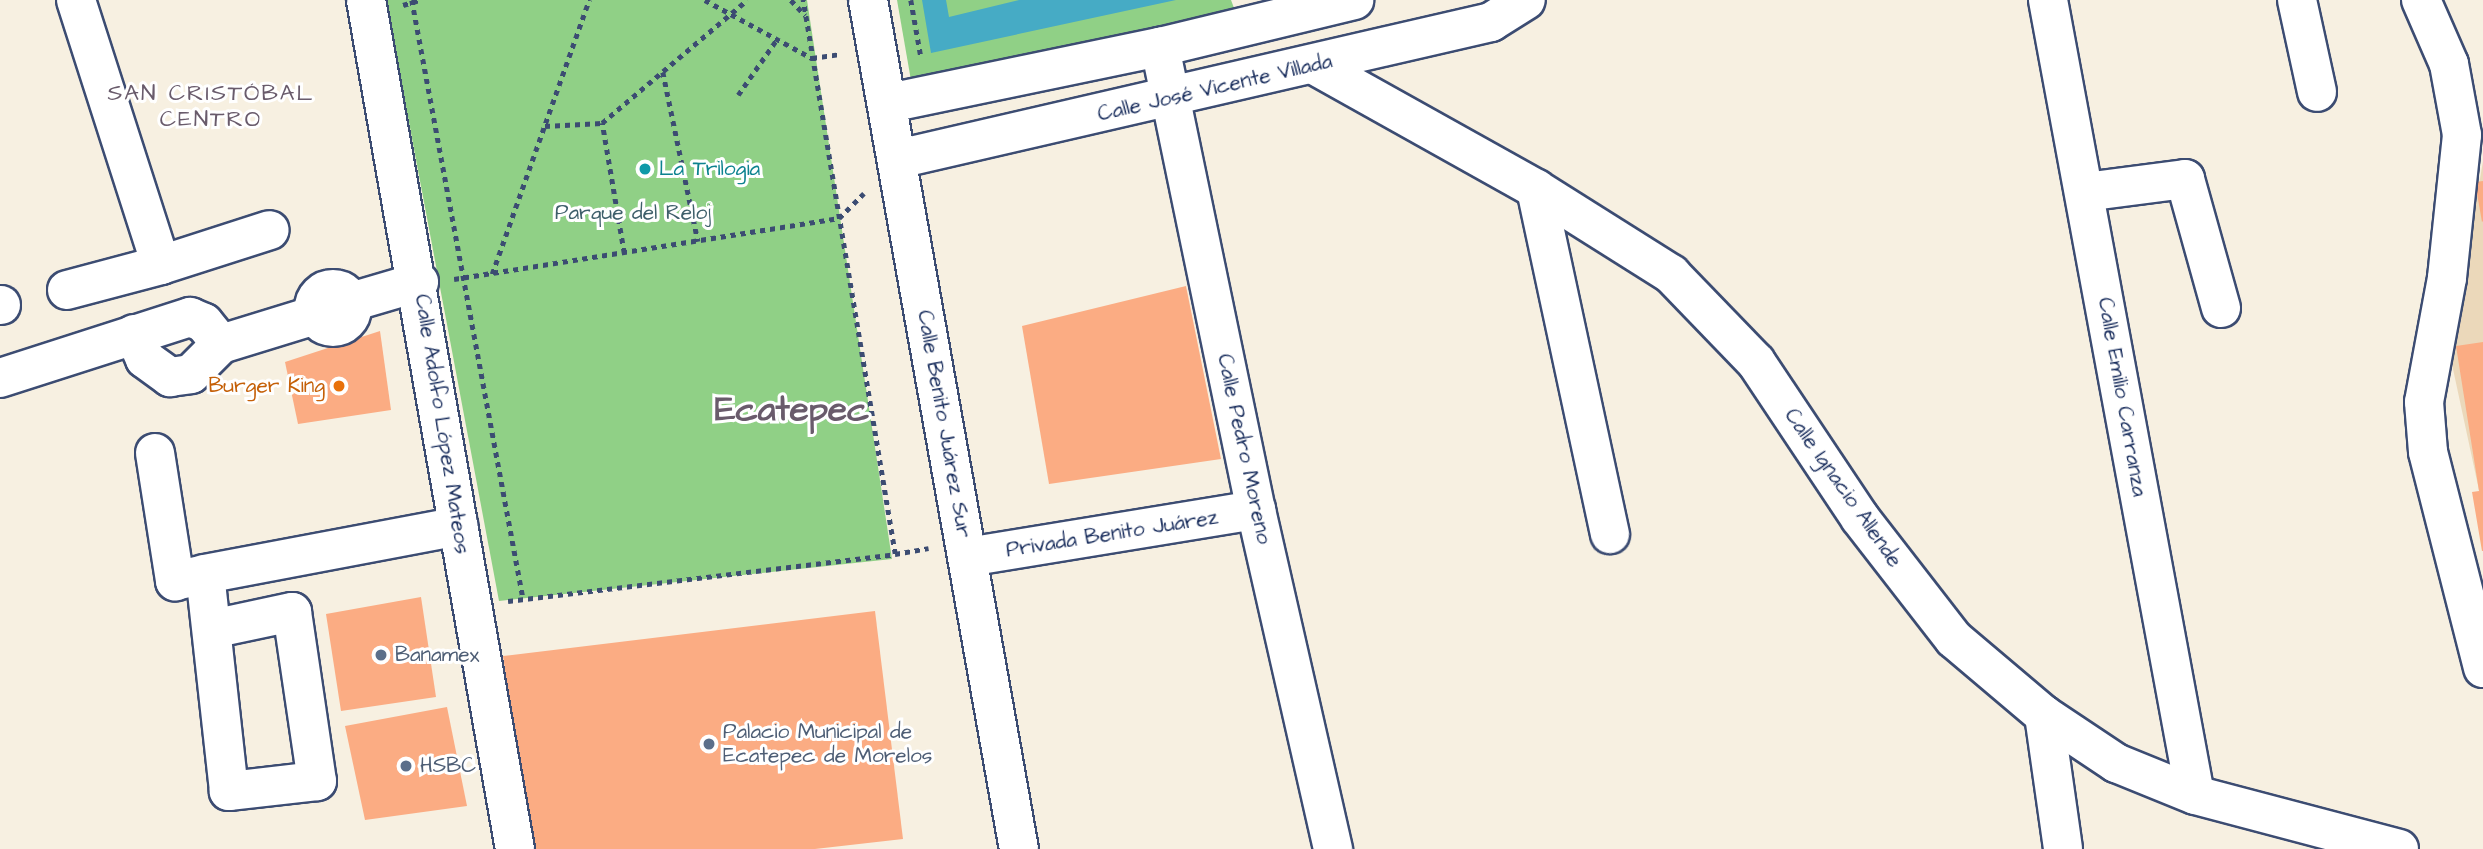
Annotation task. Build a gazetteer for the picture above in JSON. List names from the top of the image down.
{
  "streets": {
    "street": [
      "Calle José Vicente Villada",
      "Calle Emilio Carranza",
      "Calle Adolfo López Mateos",
      "Calle Benito Juárez Sur",
      "Calle Pedro Moreno",
      "Calle Ignacio Allende",
      "Privada Benito Juárez"
    ]
  },
  "crossings": [
    ["Calle José Vicente Villada", "Calle Benito Juárez Sur"],
    ["Calle José Vicente Villada", "Calle Pedro Moreno"],
    ["Calle José Vicente Villada", "Calle Ignacio Allende"],
    ["Calle Emilio Carranza", "Calle Ignacio Allende"],
    ["Calle Benito Juárez Sur", "Privada Benito Juárez"],
    ["Calle Pedro Moreno", "Privada Benito Juárez"]
  ],
  "districts": ["SAN CRISTÓBAL CENTRO", "Ecatepec"],
  "parks": ["Parque del Reloj"],
  "places": [
    "La Trilogia",
    "Burger King",
    "Banamex",
    "Palacio Municipal de Ecatepec de Morelos",
    "HSBC"
  ]
}
